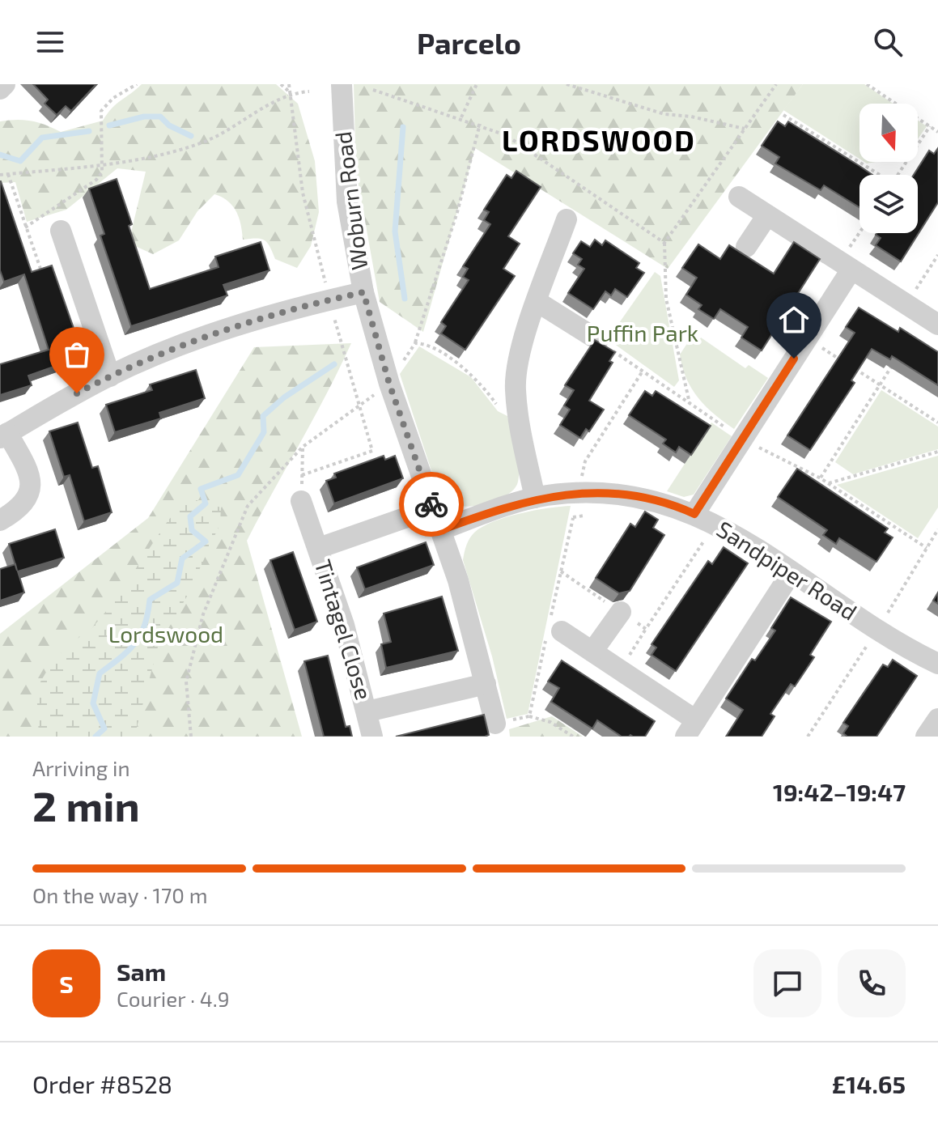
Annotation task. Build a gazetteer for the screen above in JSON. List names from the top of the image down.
{
  "streets": {
    "street": ["Woburn Road", "Sandpiper Road", "Tintagel Close"]
  },
  "crossings": [
    ["Woburn Road", "Sandpiper Road"],
    ["Woburn Road", "Tintagel Close"]
  ],
  "districts": ["LORDSWOOD"],
  "parks": ["Puffin Park", "Lordswood"],
  "north": "bottom",
  "page": {
    "header": "Parcelo",
    "heading": ["2 min", "Arriving in", "19:42–19:47"],
    "panel": [
      "Sam",
      "Courier · 4.9",
      "Order #8528",
      "£14.65"
    ],
    "bar": "On the way · 170 m",
    "round": "S"
  }
}
